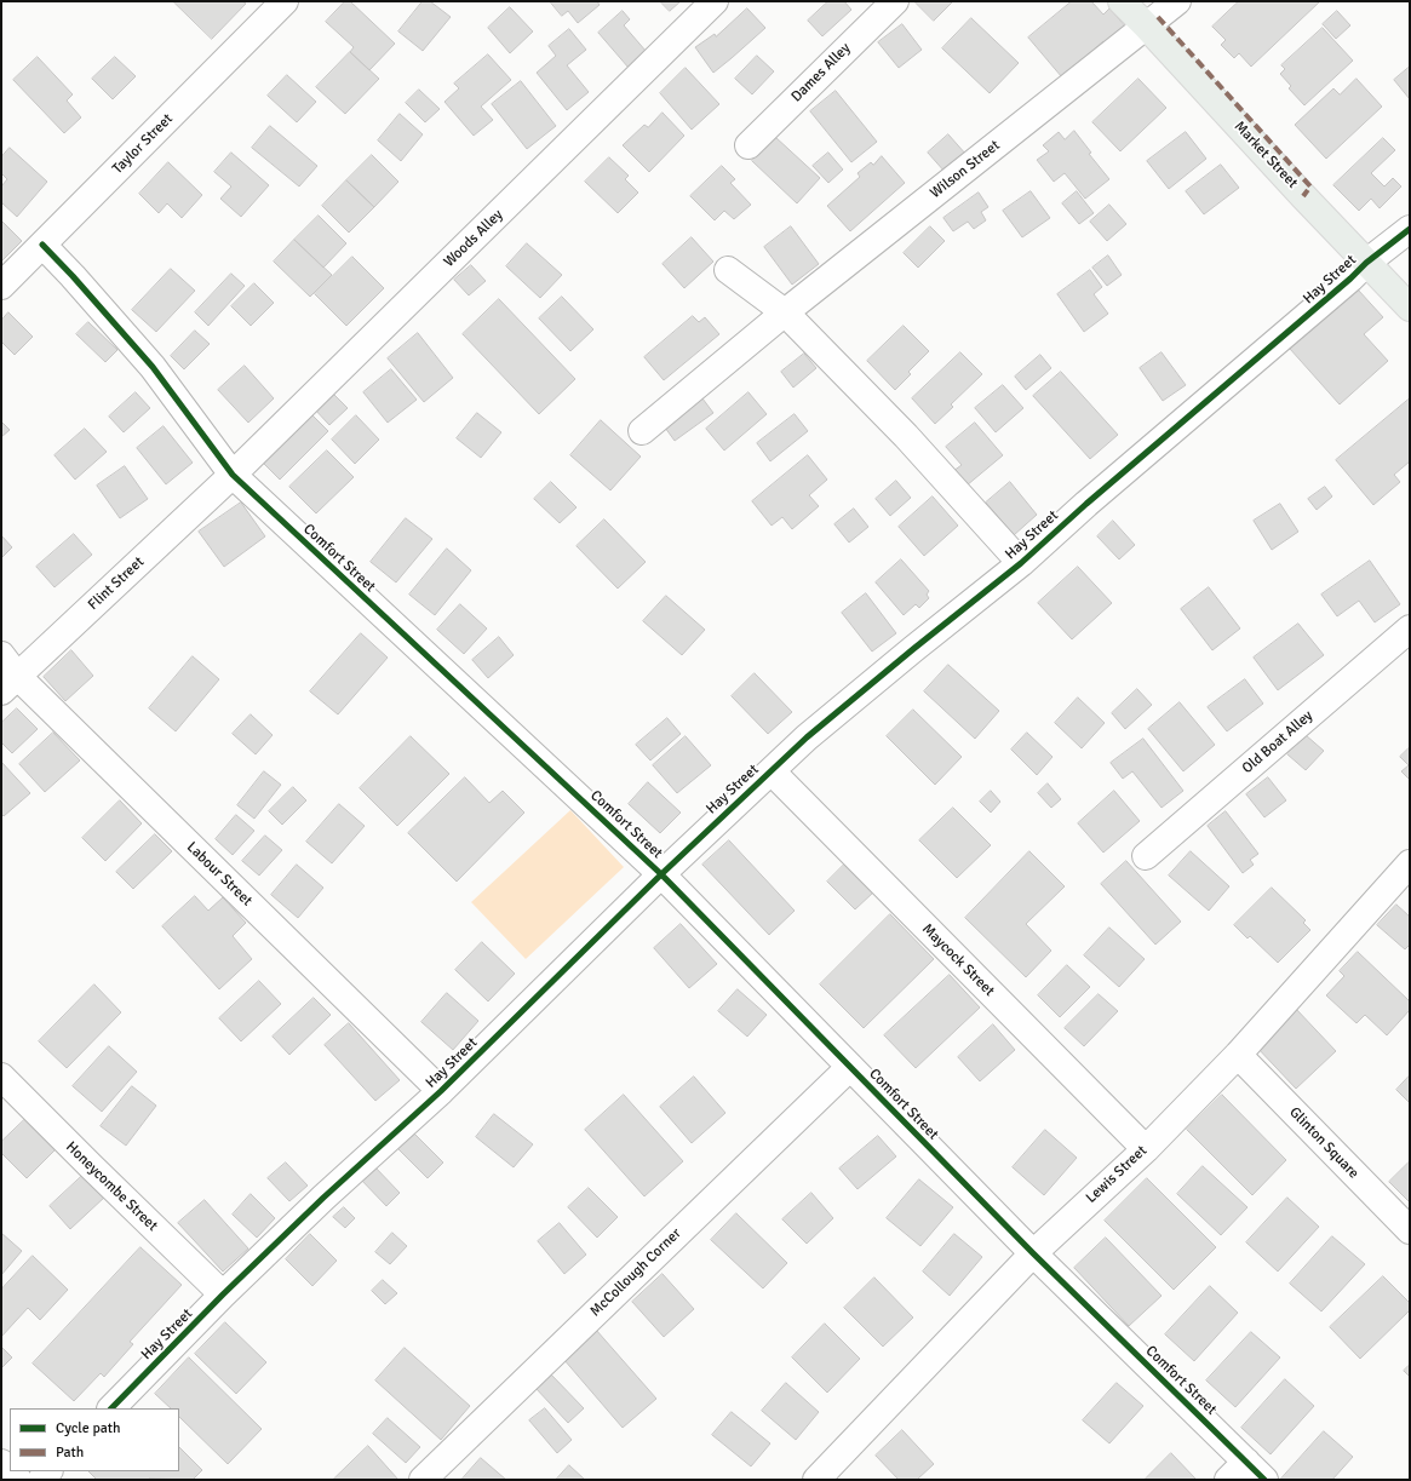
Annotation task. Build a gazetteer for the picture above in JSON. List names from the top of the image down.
{
  "streets": {
    "main road": ["Market Street"],
    "street": [
      "Dames Alley",
      "Taylor Street",
      "Wilson Street",
      "Woods Alley",
      "Hay Street",
      "Comfort Street",
      "Flint Street",
      "Old Boat Alley",
      "Labour Street",
      "Maycock Street",
      "Glinton Square",
      "Lewis Street",
      "Honeycombe Street",
      "McCollough Corner"
    ]
  },
  "crossings": [
    ["Taylor Street", "Comfort Street"],
    ["Market Street", "Wilson Street"],
    ["Market Street", "Hay Street"],
    ["Woods Alley", "Comfort Street"],
    ["Woods Alley", "Flint Street"],
    ["Hay Street", "Comfort Street"],
    ["Hay Street", "Labour Street"],
    ["Hay Street", "Maycock Street"],
    ["Hay Street", "Honeycombe Street"],
    ["Comfort Street", "Flint Street"],
    ["Comfort Street", "Lewis Street"],
    ["Comfort Street", "McCollough Corner"],
    ["Flint Street", "Labour Street"],
    ["Maycock Street", "Lewis Street"],
    ["Glinton Square", "Lewis Street"]
  ],
  "legend": ["Cycle path", "Path"]
}
